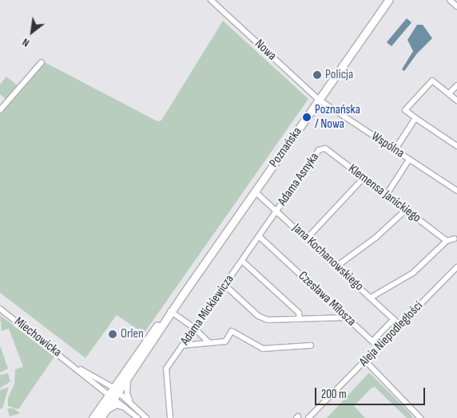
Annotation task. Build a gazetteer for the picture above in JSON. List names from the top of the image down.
{
  "streets": {
    "main road": ["Poznańska"],
    "street": [
      "Nowa",
      "Wspólna",
      "Adama Asnyka",
      "Klemensa Janickiego",
      "Jana Kochanowskiego",
      "Czesława Miłosza",
      "Adama Mickiewicza",
      "Aleja Niepodległości",
      "Miechowicka"
    ]
  },
  "crossings": [
    ["Nowa", "Wspólna"],
    ["Nowa", "Poznańska"],
    ["Wspólna", "Poznańska"],
    ["Poznańska", "Jana Kochanowskiego"],
    ["Poznańska", "Miechowicka"],
    ["Adama Asnyka", "Klemensa Janickiego"],
    ["Adama Asnyka", "Jana Kochanowskiego"],
    ["Adama Asnyka", "Adama Mickiewicza"],
    ["Jana Kochanowskiego", "Czesława Miłosza"],
    ["Jana Kochanowskiego", "Adama Mickiewicza"],
    ["Jana Kochanowskiego", "Aleja Niepodległości"],
    ["Czesława Miłosza", "Adama Mickiewicza"]
  ],
  "places": ["Policja", "Poznańska / Nowa", "Orlen"],
  "scale_bar": "200 m",
  "north": "bottom left"
}
